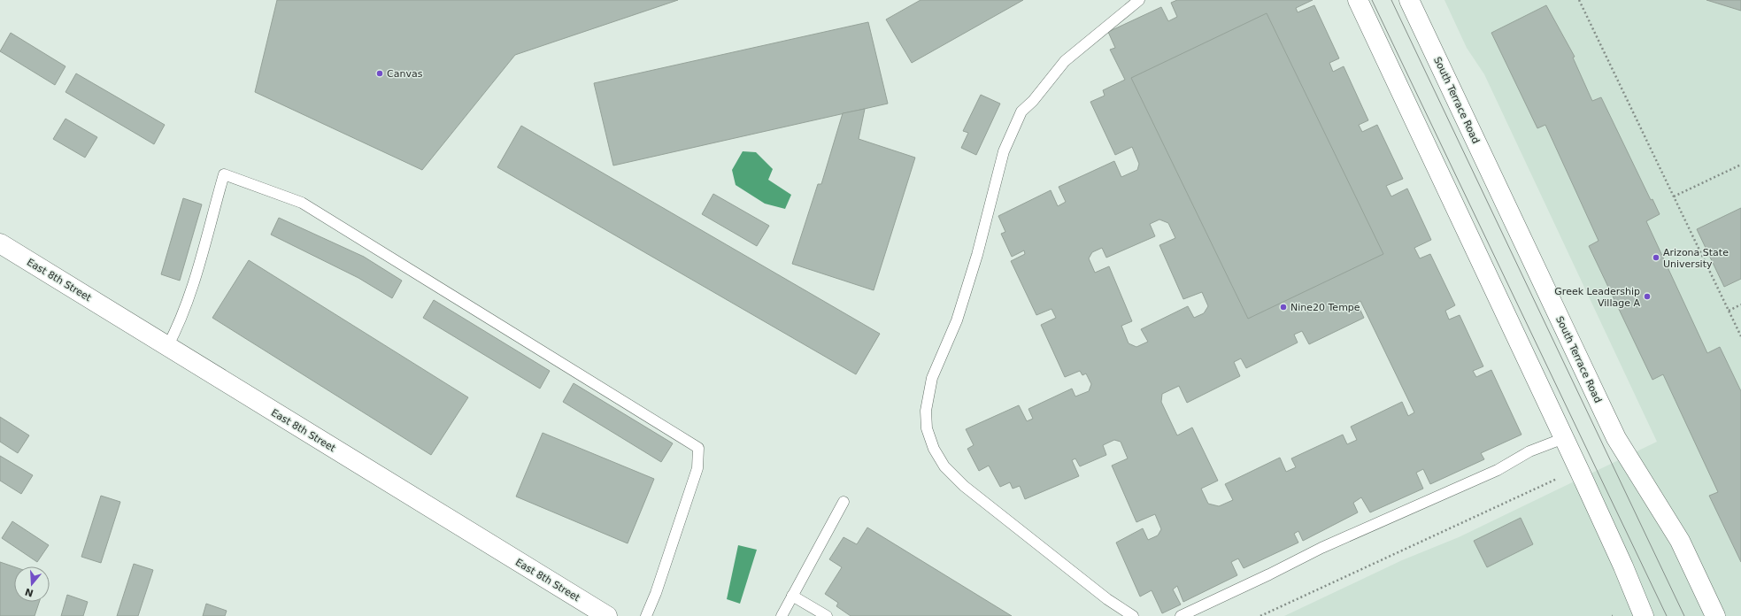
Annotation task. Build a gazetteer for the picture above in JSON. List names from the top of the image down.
{
  "streets": {
    "street": ["South Terrace Road", "East 8th Street"]
  },
  "places": [
    "Canvas",
    "Arizona State University",
    "Greek Leadership Village A",
    "Nine20 Tempe"
  ],
  "north": "bottom"
}
